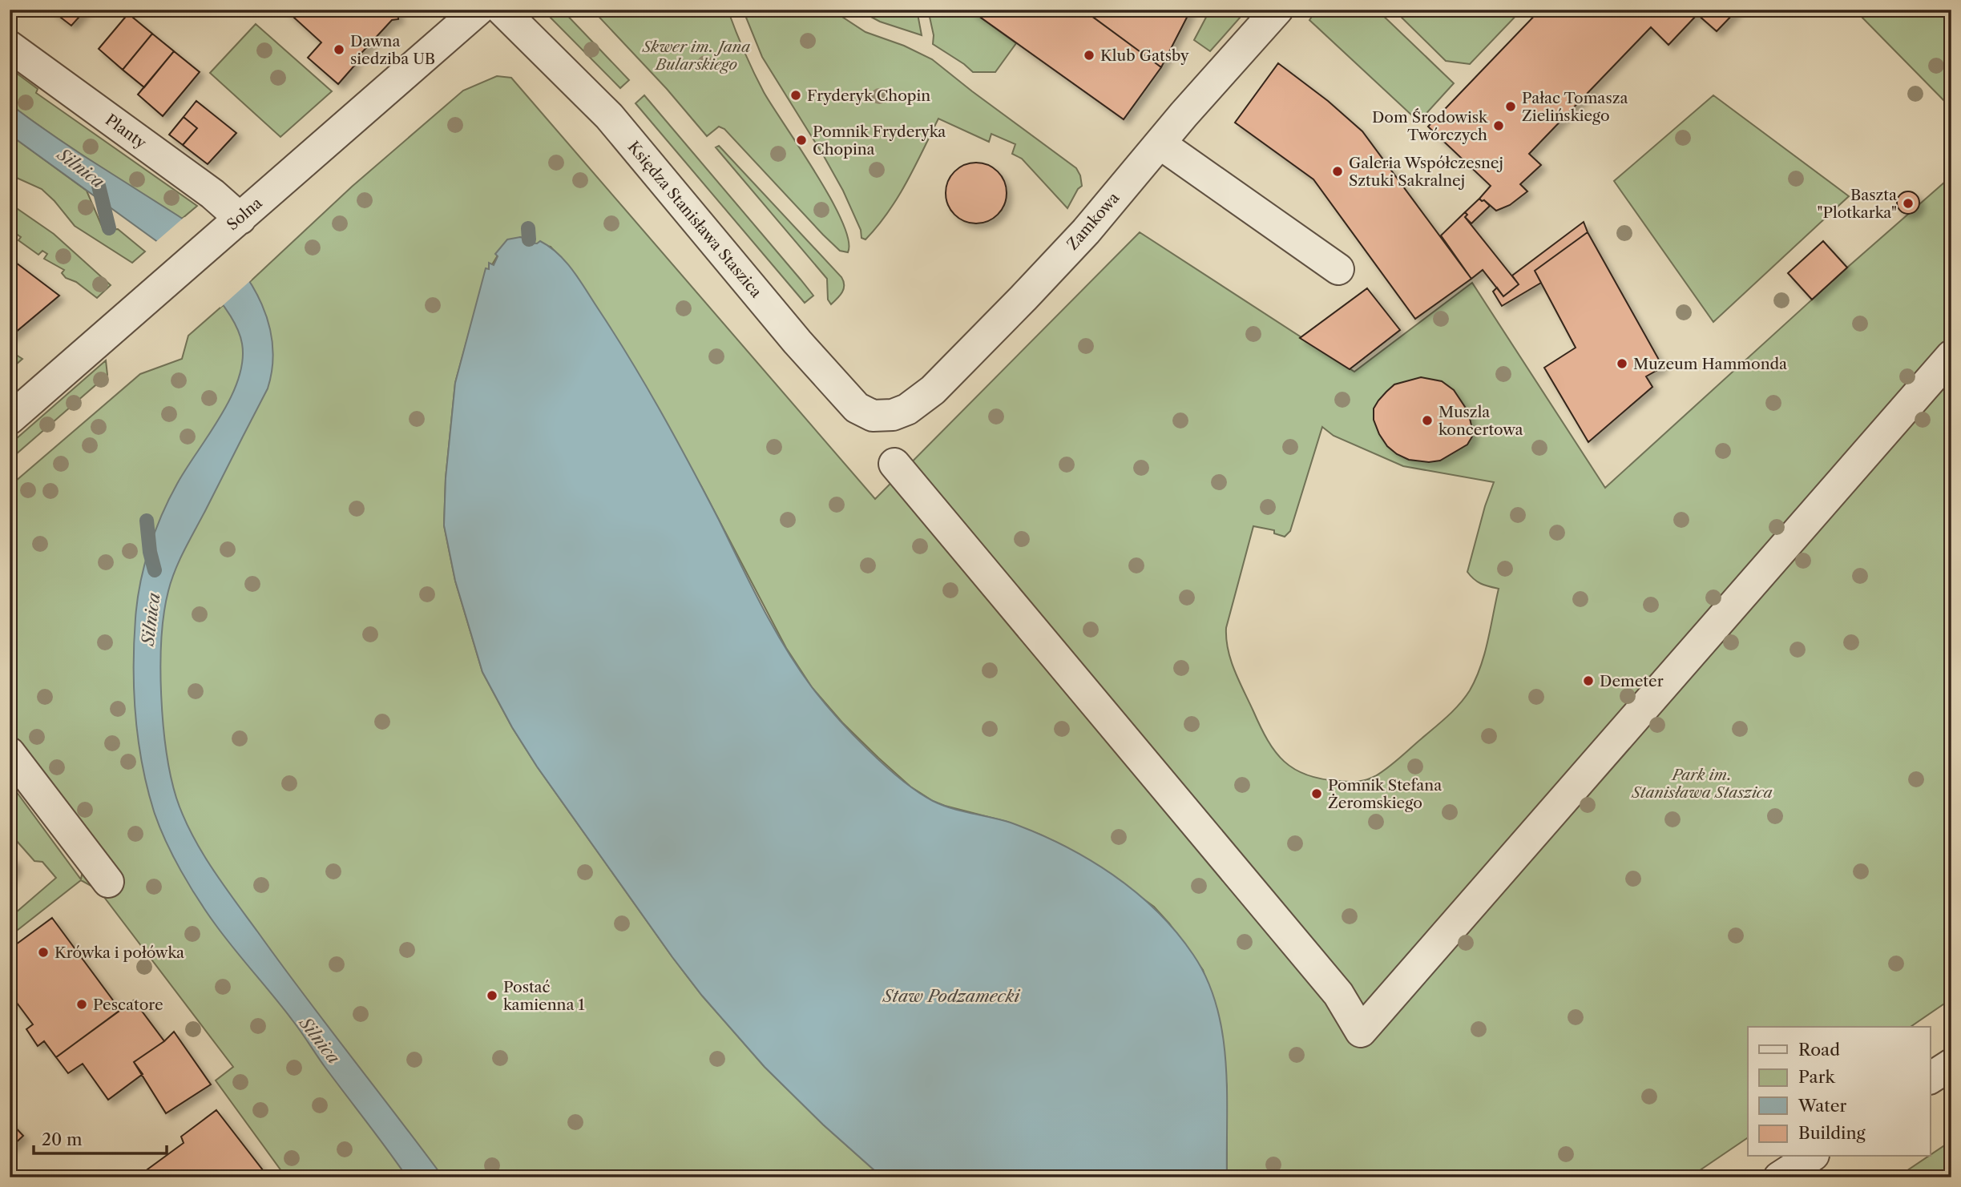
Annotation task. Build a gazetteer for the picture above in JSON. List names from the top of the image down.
{
  "streets": {
    "street": [
      "Planty",
      "Solna",
      "Księdza Stanisława Staszica",
      "Zamkowa"
    ]
  },
  "crossings": [
    ["Planty", "Solna"],
    ["Księdza Stanisława Staszica", "Zamkowa"]
  ],
  "water": ["Silnica", "Staw Podzamecki"],
  "parks": ["Skwer im. Jana Bularskiego", "Park im. Stanisława Staszica"],
  "places": [
    "Dawna siedziba UB",
    "Klub Gatsby",
    "Fryderyk Chopin",
    "Pałac Tomasza Zielińskiego",
    "Dom Środowisk Twórczych",
    "Pomnik Fryderyka Chopina",
    "Galeria Współczesnej Sztuki Sakralnej",
    "Baszta \"Plotkarka\"",
    "Muzeum Hammonda",
    "Muszla koncertowa",
    "Demeter",
    "Pomnik Stefana Żeromskiego",
    "Krówka i połówka",
    "Postać kamienna 1",
    "Pescatore"
  ],
  "legend": [
    "Road",
    "Park",
    "Water",
    "Building"
  ],
  "scale_bar": "20 m"
}
